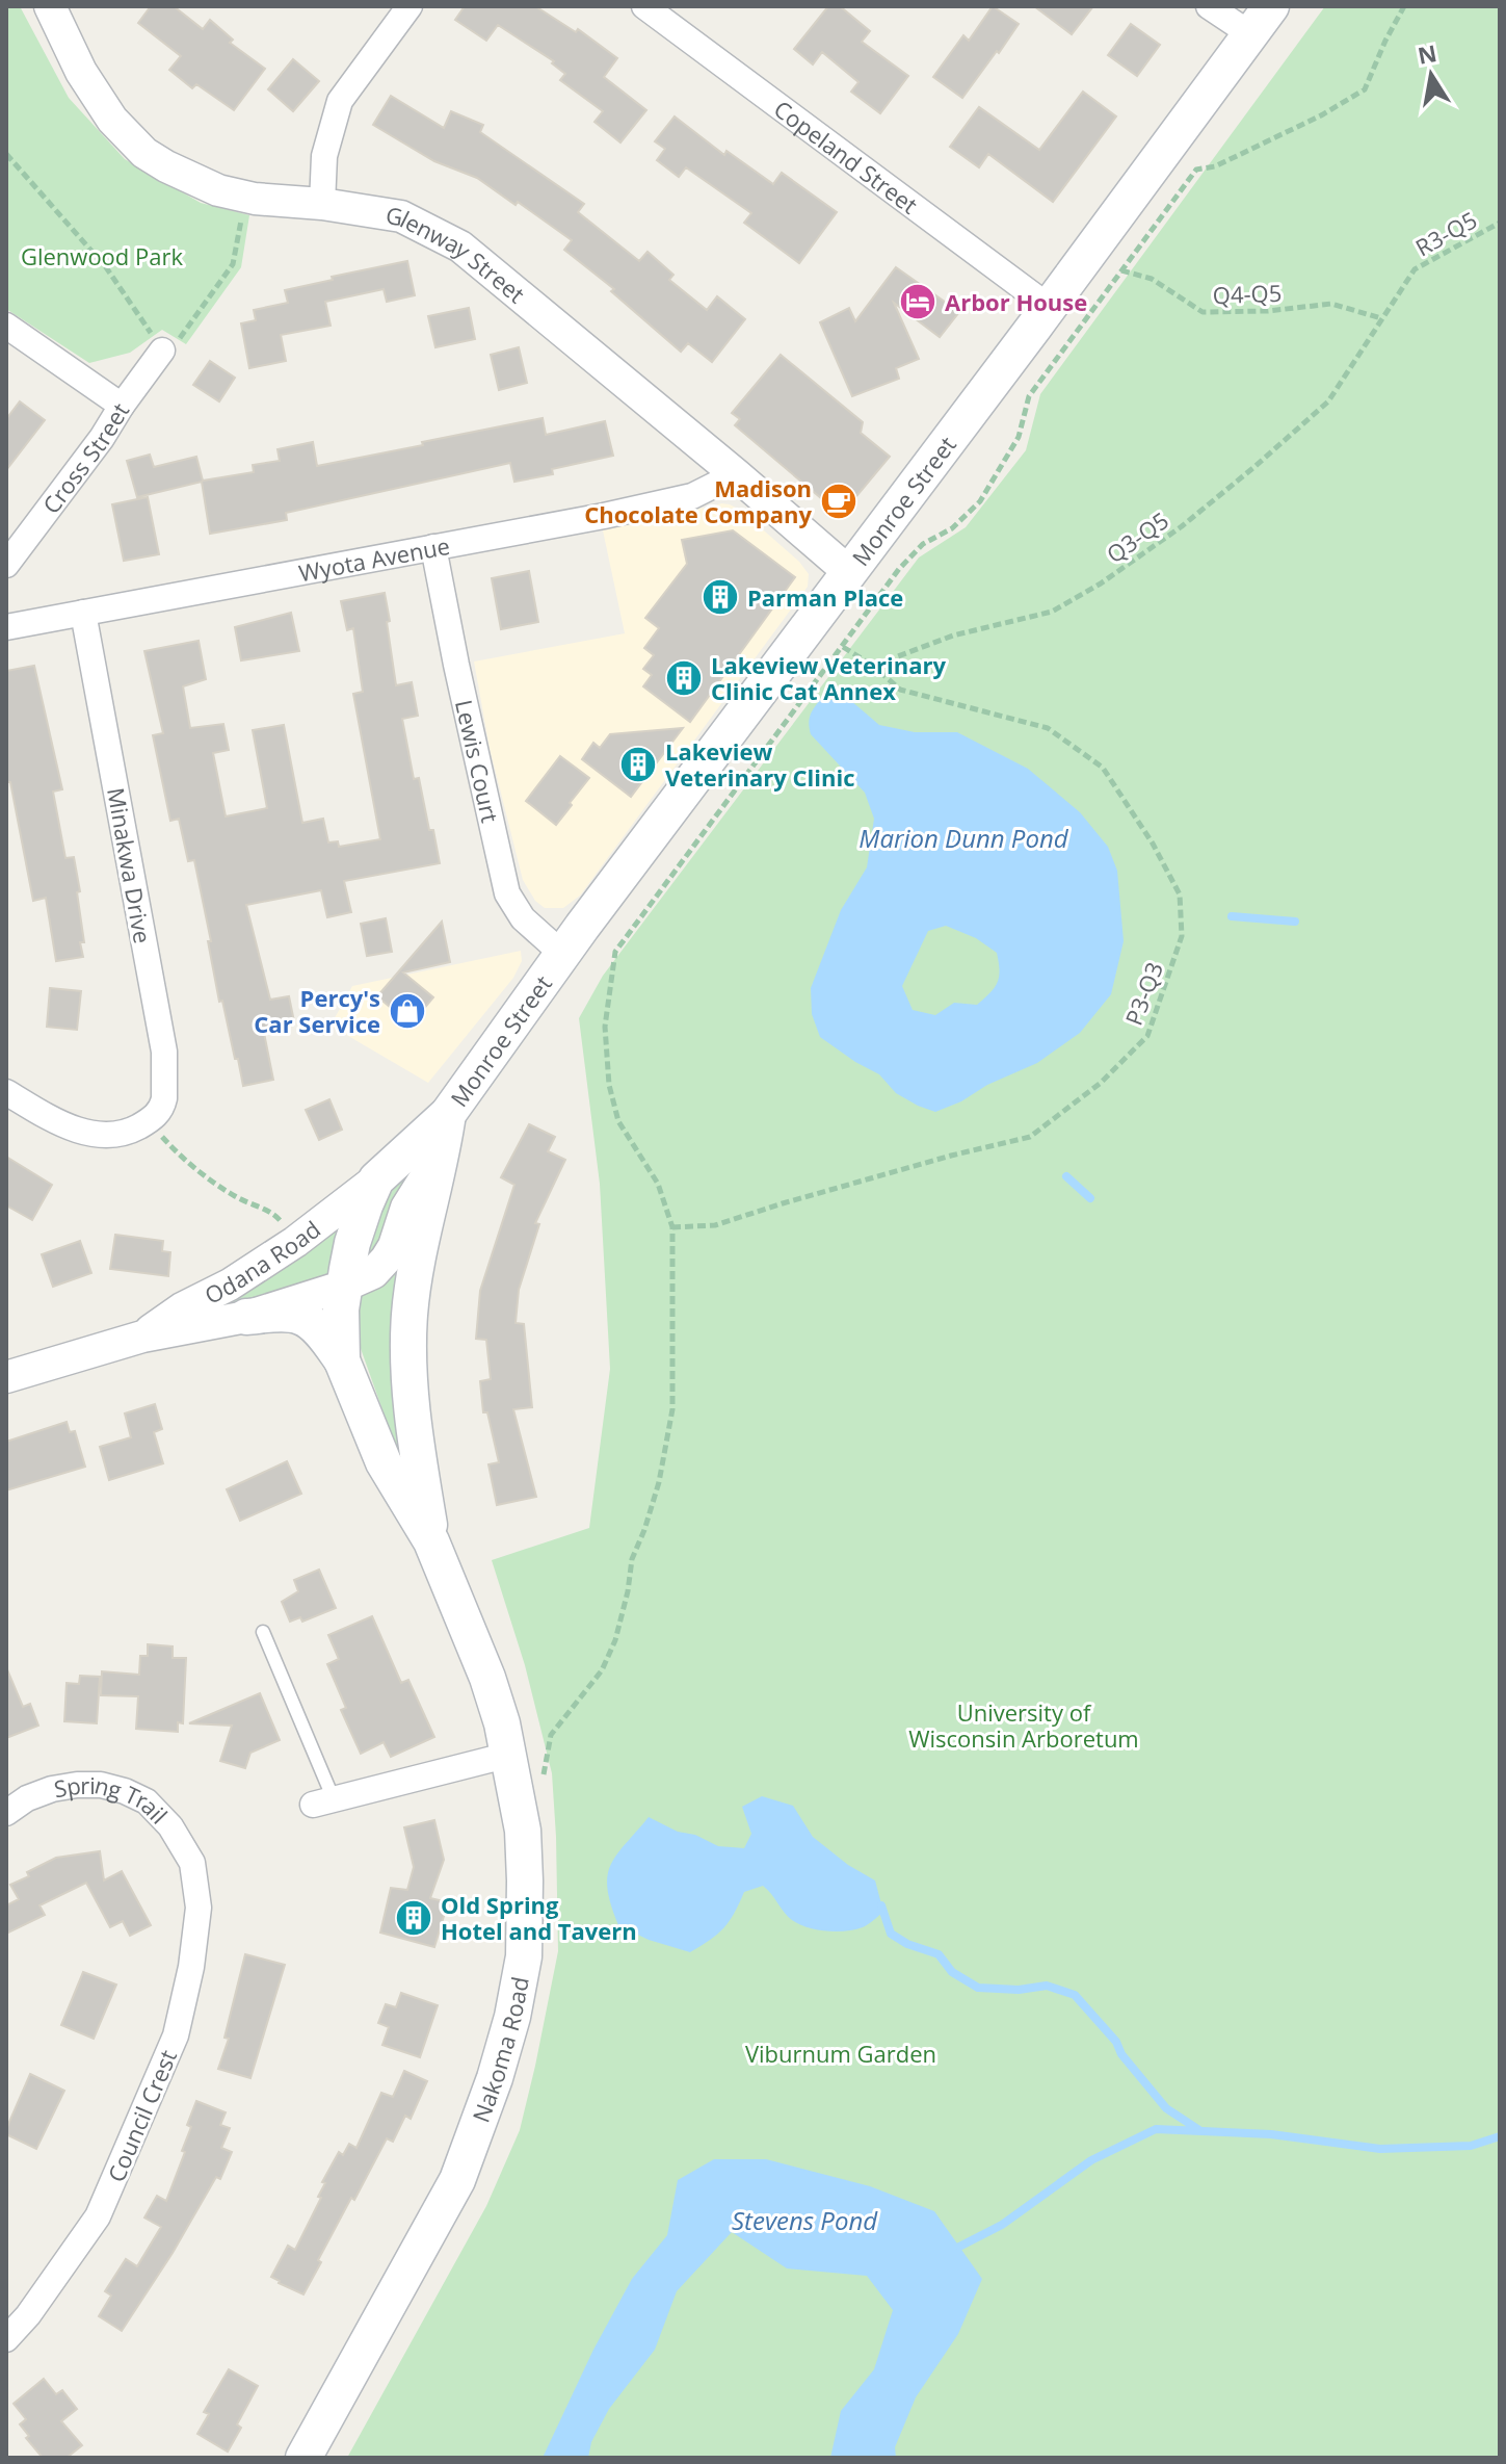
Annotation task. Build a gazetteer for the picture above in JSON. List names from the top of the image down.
{
  "streets": {
    "main road": ["Monroe Street", "Nakoma Road"],
    "street": [
      "Copeland Street",
      "Glenway Street",
      "Cross Street",
      "Wyota Avenue",
      "Lewis Court",
      "Minakwa Drive",
      "Odana Road",
      "Spring Trail",
      "Council Crest"
    ],
    "path": [
      "R3-Q5",
      "Q4-Q5",
      "Q3-Q5",
      "P3-Q3"
    ]
  },
  "crossings": [
    ["Copeland Street", "Monroe Street"],
    ["R3-Q5", "Q4-Q5"],
    ["R3-Q5", "Q3-Q5"],
    ["Glenway Street", "Monroe Street"],
    ["Glenway Street", "Wyota Avenue"],
    ["Q4-Q5", "Q3-Q5"],
    ["Monroe Street", "Lewis Court"],
    ["Monroe Street", "Odana Road"],
    ["Monroe Street", "Nakoma Road"],
    ["Q3-Q5", "P3-Q3"],
    ["Wyota Avenue", "Lewis Court"],
    ["Wyota Avenue", "Minakwa Drive"],
    ["Odana Road", "Nakoma Road"],
    ["Spring Trail", "Council Crest"]
  ],
  "water": ["Marion Dunn Pond", "Stevens Pond"],
  "parks": ["Glenwood Park", "University of Wisconsin Arboretum", "Viburnum Garden"],
  "places": {
    "hotel": ["Arbor House"],
    "cafe": ["Madison Chocolate Company"],
    "building": [
      "Parman Place",
      "Lakeview Veterinary Clinic Cat Annex",
      "Lakeview Veterinary Clinic",
      "Old Spring Hotel and Tavern"
    ],
    "shop": ["Percy's Car Service"]
  },
  "north": "top"
}
